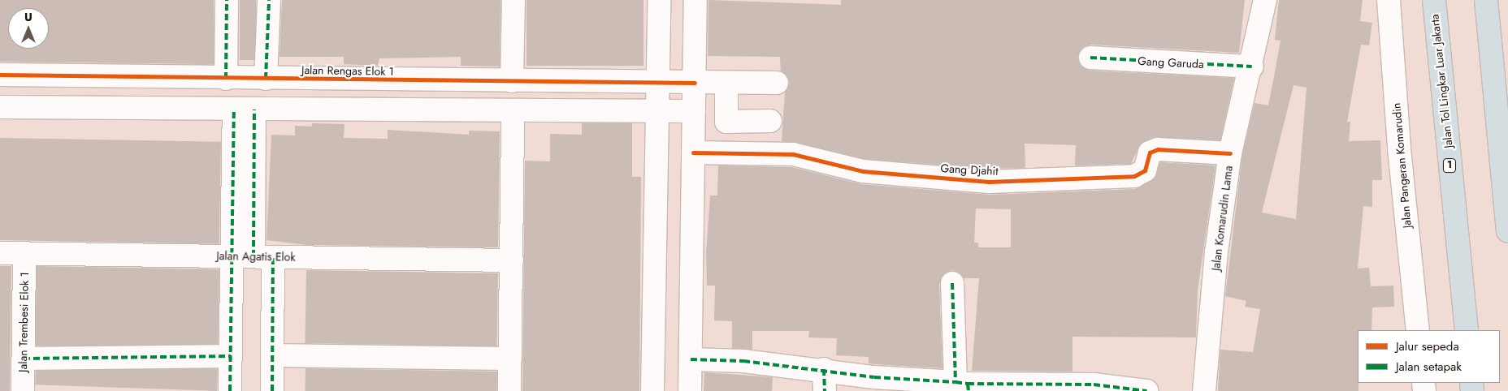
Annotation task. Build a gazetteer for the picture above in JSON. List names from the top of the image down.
{
  "streets": {
    "highway": ["Jalan Tol Lingkar Luar Jakarta", "1"],
    "street": [
      "Gang Garuda",
      "Jalan Rengas Elok 1",
      "Jalan Pangeran Komarudin",
      "Gang Djahit",
      "Jalan Komarudin Lama",
      "Jalan Agatis Elok",
      "Jalan Trembesi Elok 1"
    ]
  },
  "crossings": [
    ["Gang Garuda", "Jalan Komarudin Lama"],
    ["Gang Djahit", "Jalan Komarudin Lama"],
    ["Jalan Agatis Elok", "Jalan Trembesi Elok 1"]
  ],
  "legend": ["Jalur sepeda", "Jalan setapak"],
  "north": "top"
}
